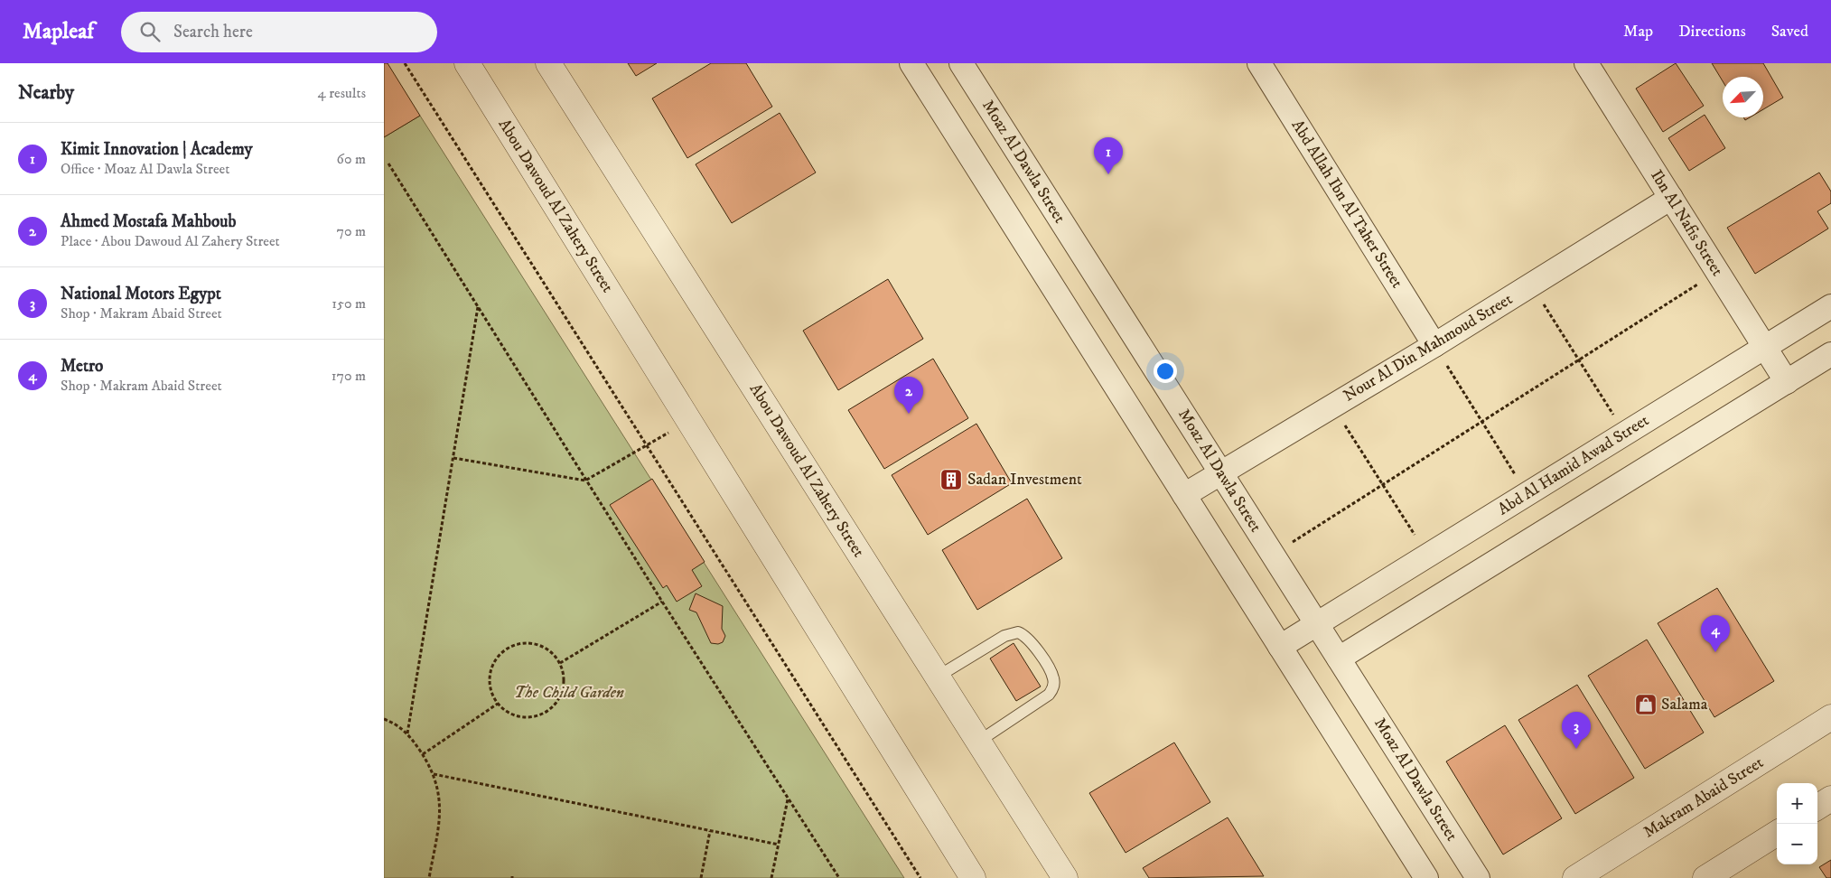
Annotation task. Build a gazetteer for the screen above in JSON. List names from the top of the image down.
{
  "streets": {
    "street": [
      "Moaz Al Dawla Street",
      "Abd Allah Ibn Al Taher Street",
      "Abou Dawoud Al Zahery Street",
      "Ibn Al Nafis Street",
      "Nour Al Din Mahmoud Street",
      "Abd Al Hamid Awad Street",
      "Makram Abaid Street"
    ]
  },
  "crossings": [
    ["Moaz Al Dawla Street", "Nour Al Din Mahmoud Street"],
    ["Moaz Al Dawla Street", "Abd Al Hamid Awad Street"],
    ["Abd Allah Ibn Al Taher Street", "Nour Al Din Mahmoud Street"],
    ["Ibn Al Nafis Street", "Nour Al Din Mahmoud Street"],
    ["Ibn Al Nafis Street", "Abd Al Hamid Awad Street"]
  ],
  "parks": ["The Child Garden"],
  "places": {
    "building": ["Sadan Investment"],
    "shop": ["Salama"]
  },
  "north": "bottom left",
  "page": {
    "header": "Mapleaf",
    "search": "Search here",
    "nav": ["Map", "Directions", "Saved"],
    "heading": ["Nearby", "4 results"],
    "list": [
      {
        "mark": "1",
        "name": "Kimit Innovation | Academy",
        "note": "Office · Moaz Al Dawla Street",
        "value": "60 m"
      },
      {
        "mark": "2",
        "name": "Ahmed Mostafa Mahboub",
        "note": "Place · Abou Dawoud Al Zahery Street",
        "value": "70 m"
      },
      {
        "mark": "3",
        "name": "National Motors Egypt",
        "note": "Shop · Makram Abaid Street",
        "value": "150 m"
      },
      {
        "mark": "4",
        "name": "Metro",
        "note": "Shop · Makram Abaid Street",
        "value": "170 m"
      }
    ],
    "pins": [
      "1",
      "2",
      "4",
      "3"
    ],
    "map_buttons": ["+", "−"]
  }
}
